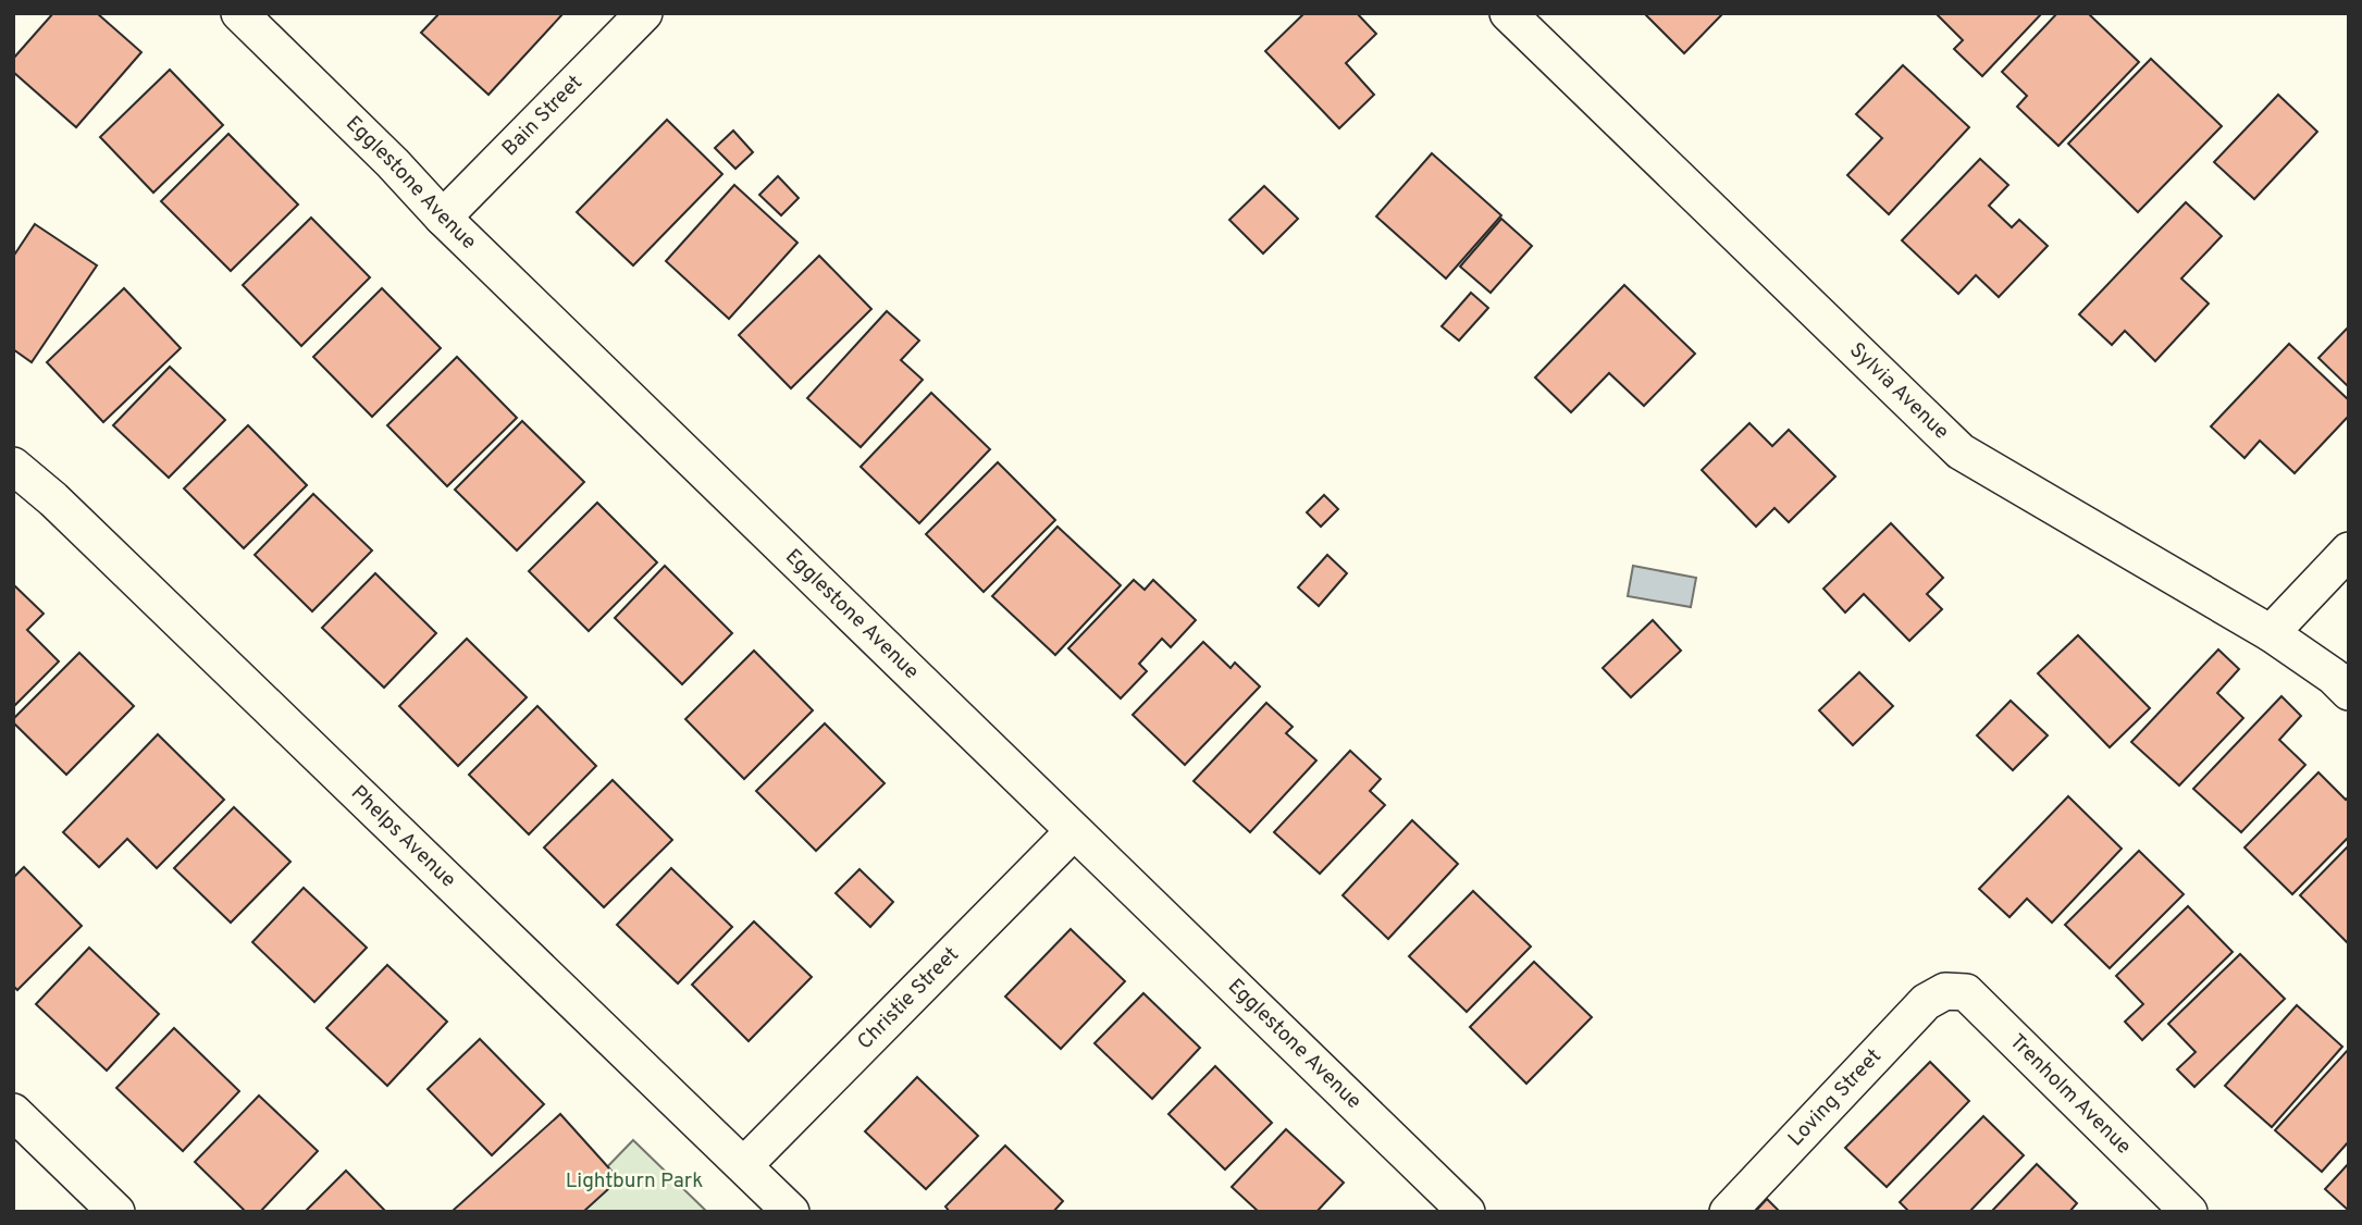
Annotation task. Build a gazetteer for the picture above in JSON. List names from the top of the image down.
{
  "streets": {
    "street": [
      "Bain Street",
      "Egglestone Avenue",
      "Sylvia Avenue",
      "Phelps Avenue",
      "Christie Street",
      "Trenholm Avenue",
      "Loving Street"
    ]
  },
  "crossings": [
    ["Bain Street", "Egglestone Avenue"],
    ["Egglestone Avenue", "Christie Street"],
    ["Phelps Avenue", "Christie Street"],
    ["Trenholm Avenue", "Loving Street"]
  ],
  "parks": ["Lightburn Park"]
}
